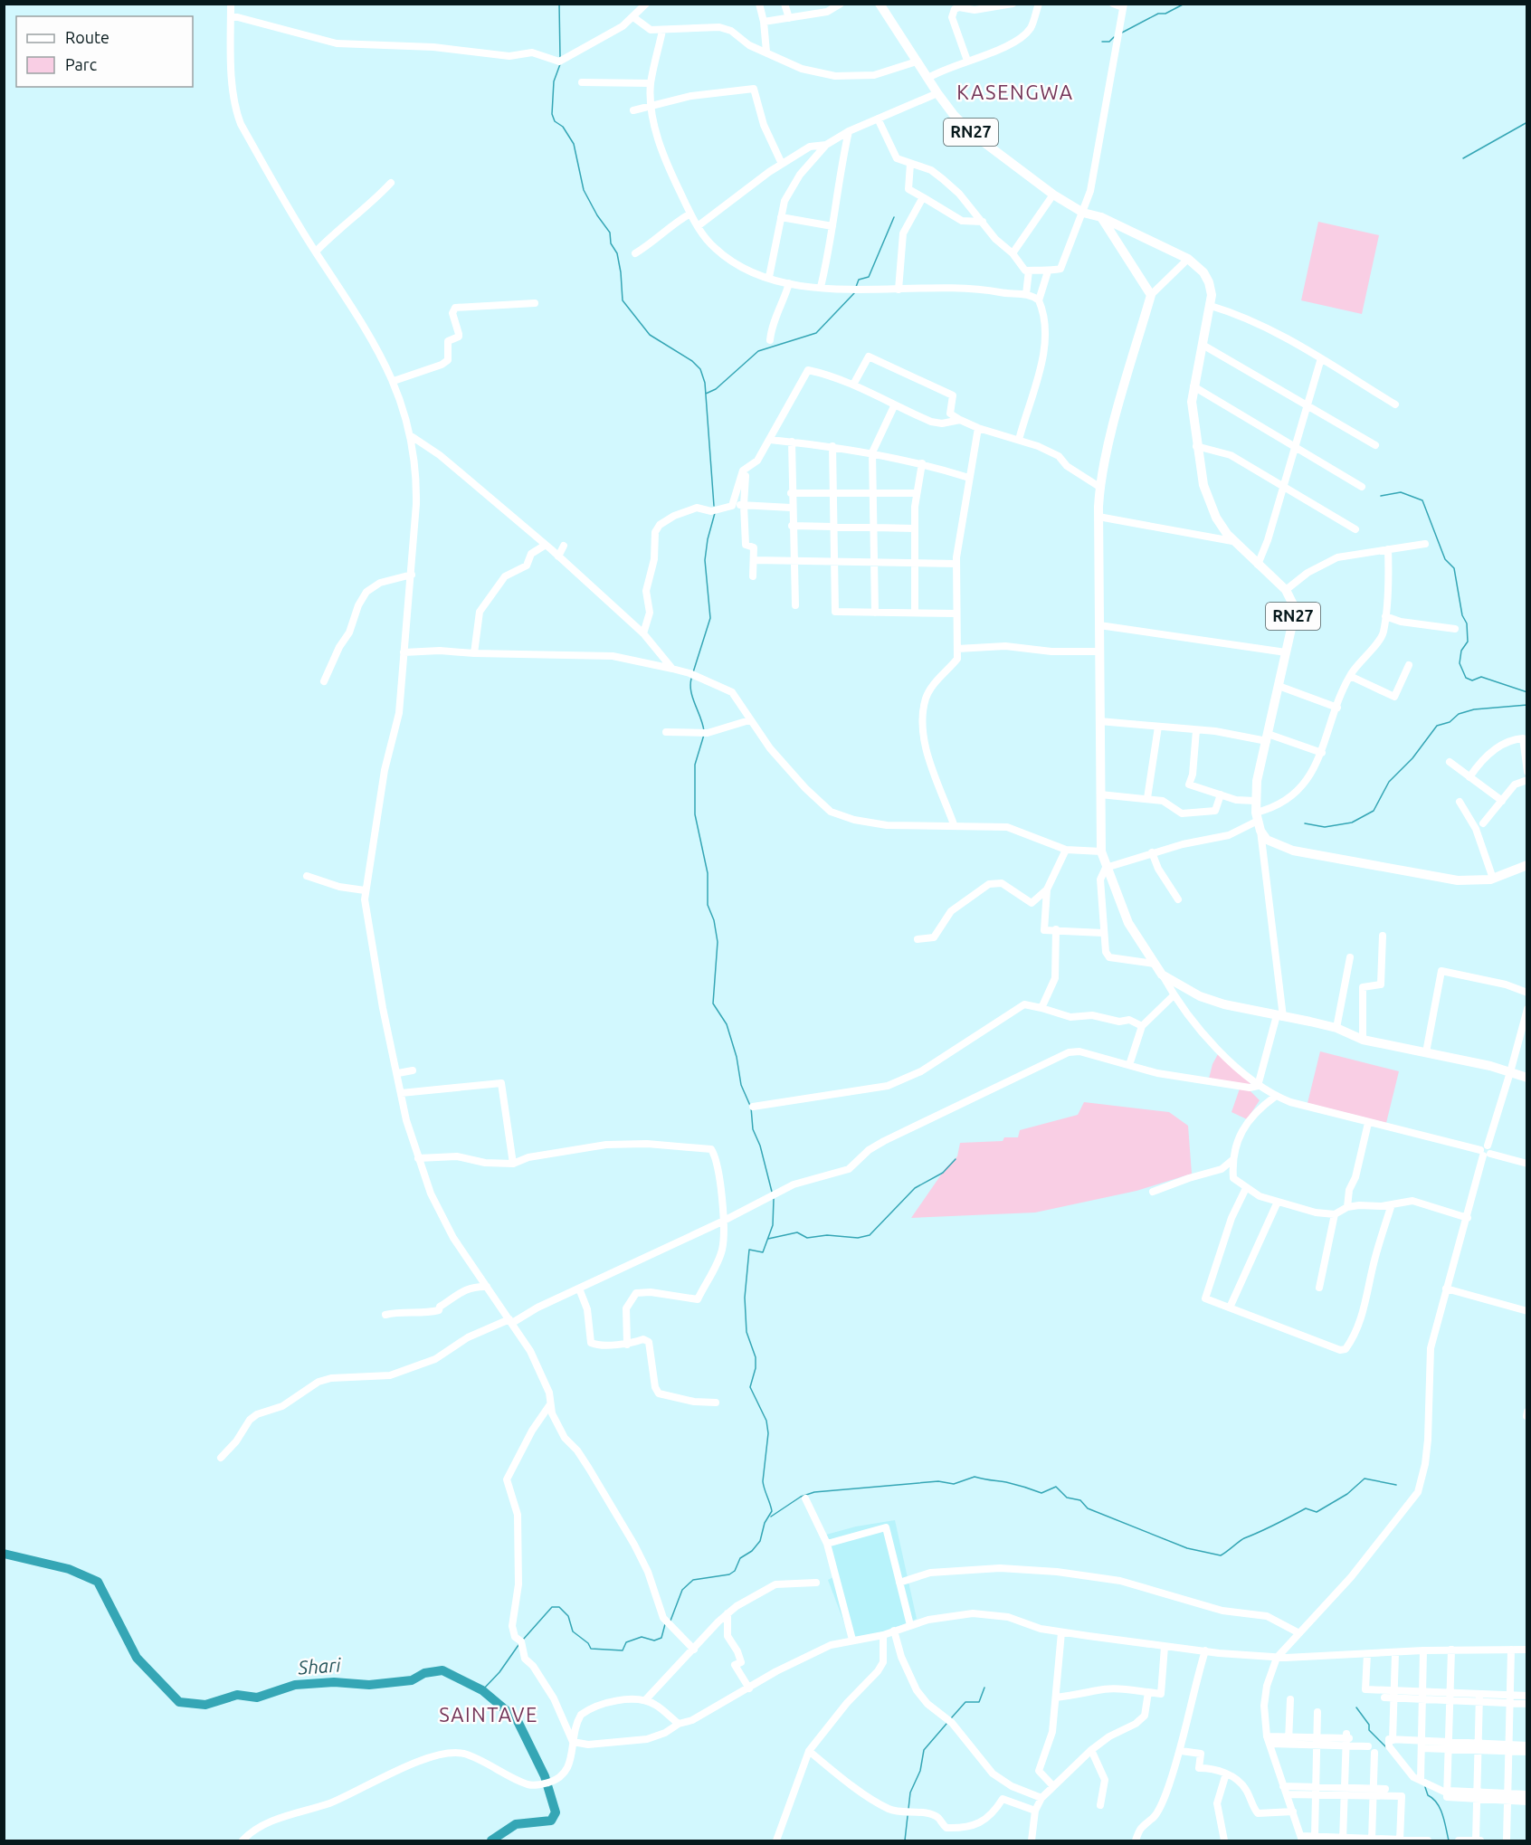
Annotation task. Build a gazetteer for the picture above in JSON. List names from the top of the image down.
{
  "streets": {
    "main road": ["RN27"]
  },
  "districts": ["KASENGWA", "SAINTAVE"],
  "water": ["Shari"],
  "legend": ["Route", "Parc"]
}
